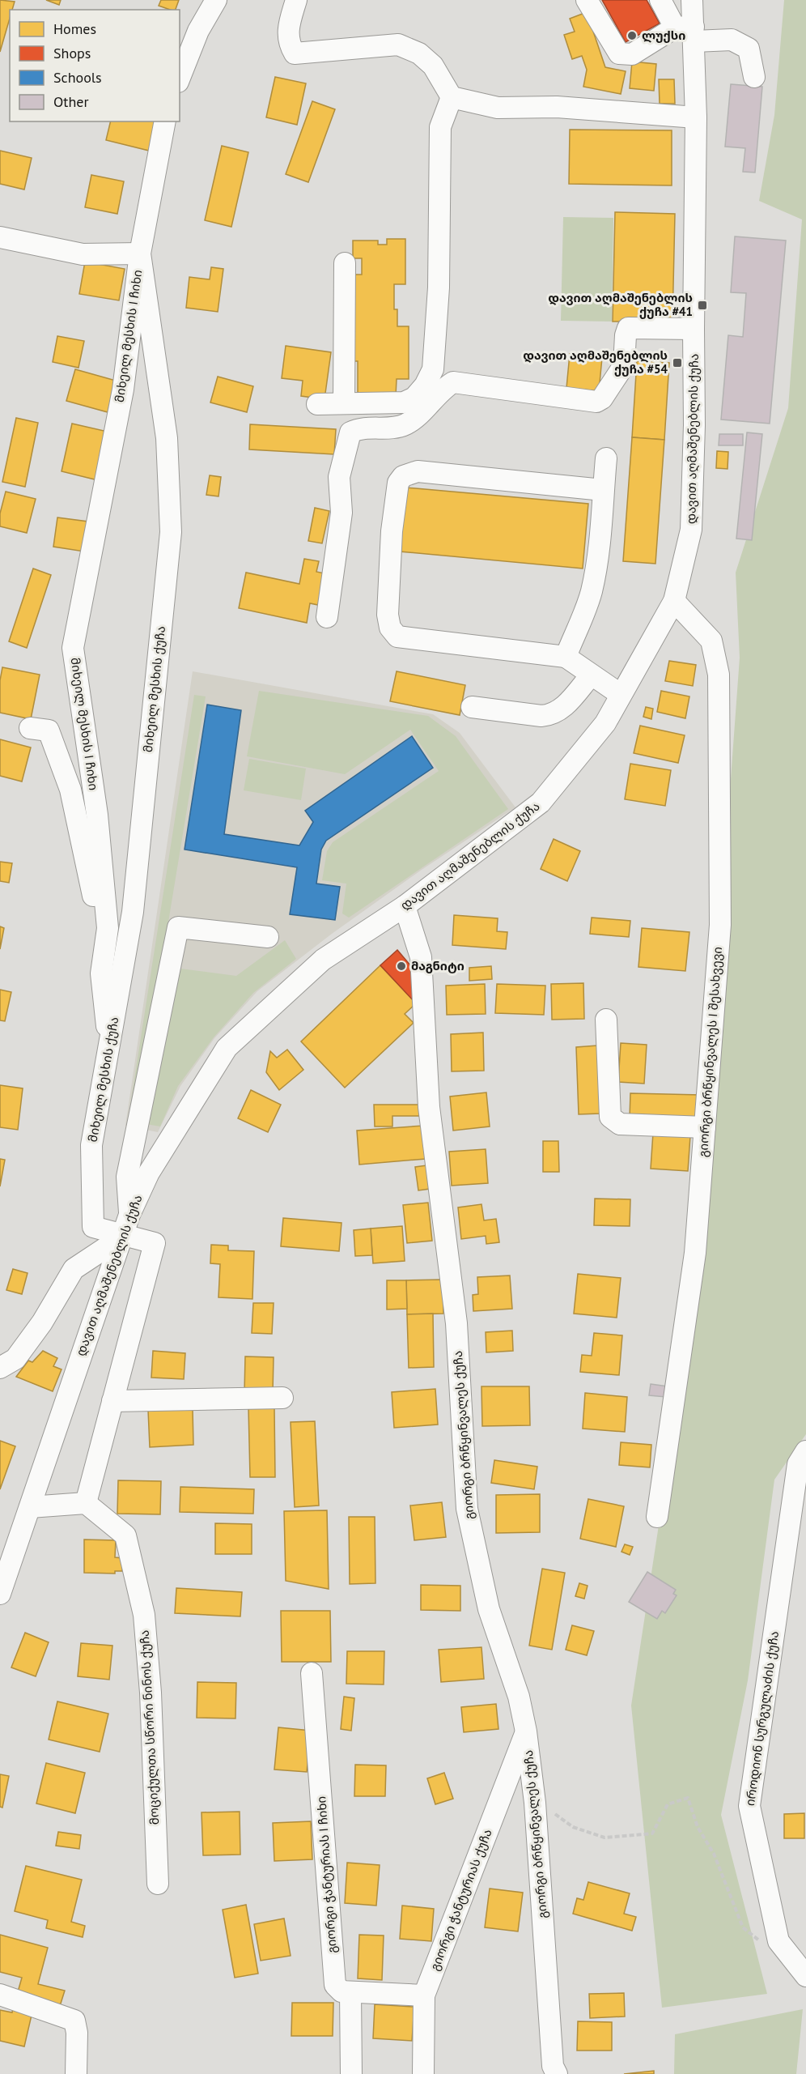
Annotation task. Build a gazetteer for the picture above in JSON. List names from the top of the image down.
{
  "streets": {
    "street": [
      "მიხეილ მესხის I ჩიხი",
      "დავით აღმაშენებლის ქუჩა",
      "მიხეილ მესხის ქუჩა",
      "გიორგი ბრწყინვალეს I შესახვევი",
      "გიორგი ბრწყინვალეს ქუჩა",
      "იროდიონ სურგულაძის ქუჩა",
      "მოციქულთა სწორი ნინოს ქუჩა",
      "გიორგი ჭანტურიას I ჩიხი",
      "გიორგი ჭანტურიას ქუჩა"
    ]
  },
  "crossings": [
    ["მიხეილ მესხის I ჩიხი", "მიხეილ მესხის ქუჩა"],
    ["დავით აღმაშენებლის ქუჩა", "მიხეილ მესხის ქუჩა"],
    ["დავით აღმაშენებლის ქუჩა", "გიორგი ბრწყინვალეს I შესახვევი"],
    ["დავით აღმაშენებლის ქუჩა", "გიორგი ბრწყინვალეს ქუჩა"],
    ["გიორგი ბრწყინვალეს ქუჩა", "გიორგი ჭანტურიას ქუჩა"]
  ],
  "places": {
    "other": ["ლუქსი", "მაგნიტი"],
    "transit": ["დავით აღმაშენებლის ქუჩა #41", "დავით აღმაშენებლის ქუჩა #54"]
  },
  "legend": [
    "Homes",
    "Shops",
    "Schools",
    "Other"
  ]
}
